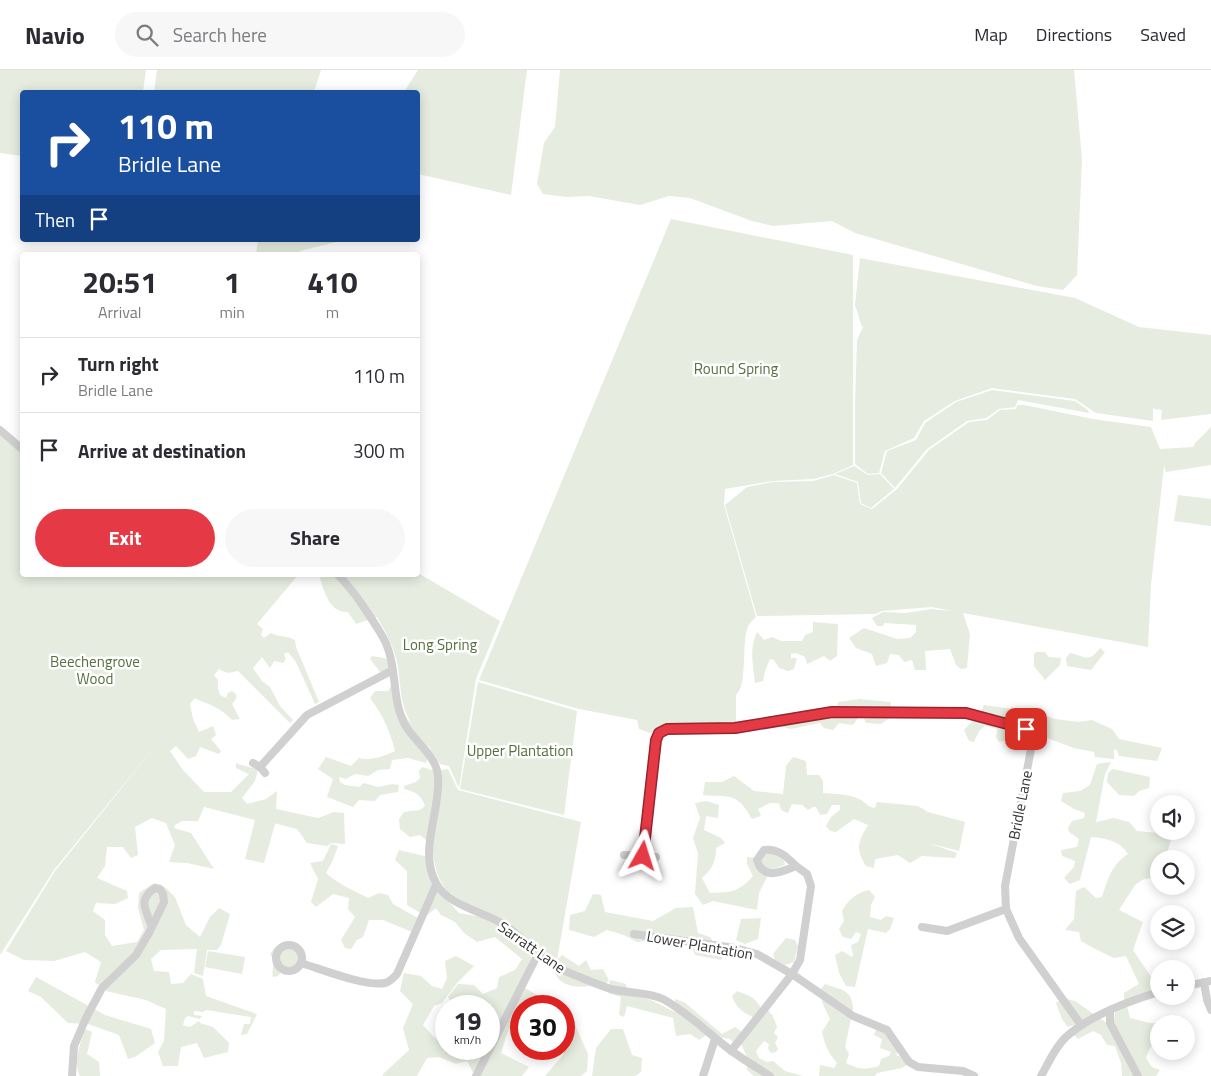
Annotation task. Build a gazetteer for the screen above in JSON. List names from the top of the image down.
{
  "streets": {
    "street": ["Bridle Lane", "Lower Plantation", "Sarratt Lane"]
  },
  "parks": [
    "Round Spring",
    "Long Spring",
    "Beechengrove Wood",
    "Upper Plantation"
  ],
  "page": {
    "header": "Navio",
    "search": "Search here",
    "nav": ["Map", "Directions", "Saved"],
    "turn": ["110 m", "Bridle Lane"],
    "then": "Then",
    "eta": [
      "20:51",
      "Arrival",
      "1",
      "min",
      "410",
      "m"
    ],
    "list": [
      {
        "name": "Turn right",
        "note": "Bridle Lane",
        "value": "110 m"
      },
      {
        "name": "Arrive at destination",
        "value": "300 m"
      }
    ],
    "buttons": ["Exit", "Share"],
    "map_buttons": ["+", "−"],
    "speed": "19 km/h",
    "limit": "30"
  }
}
